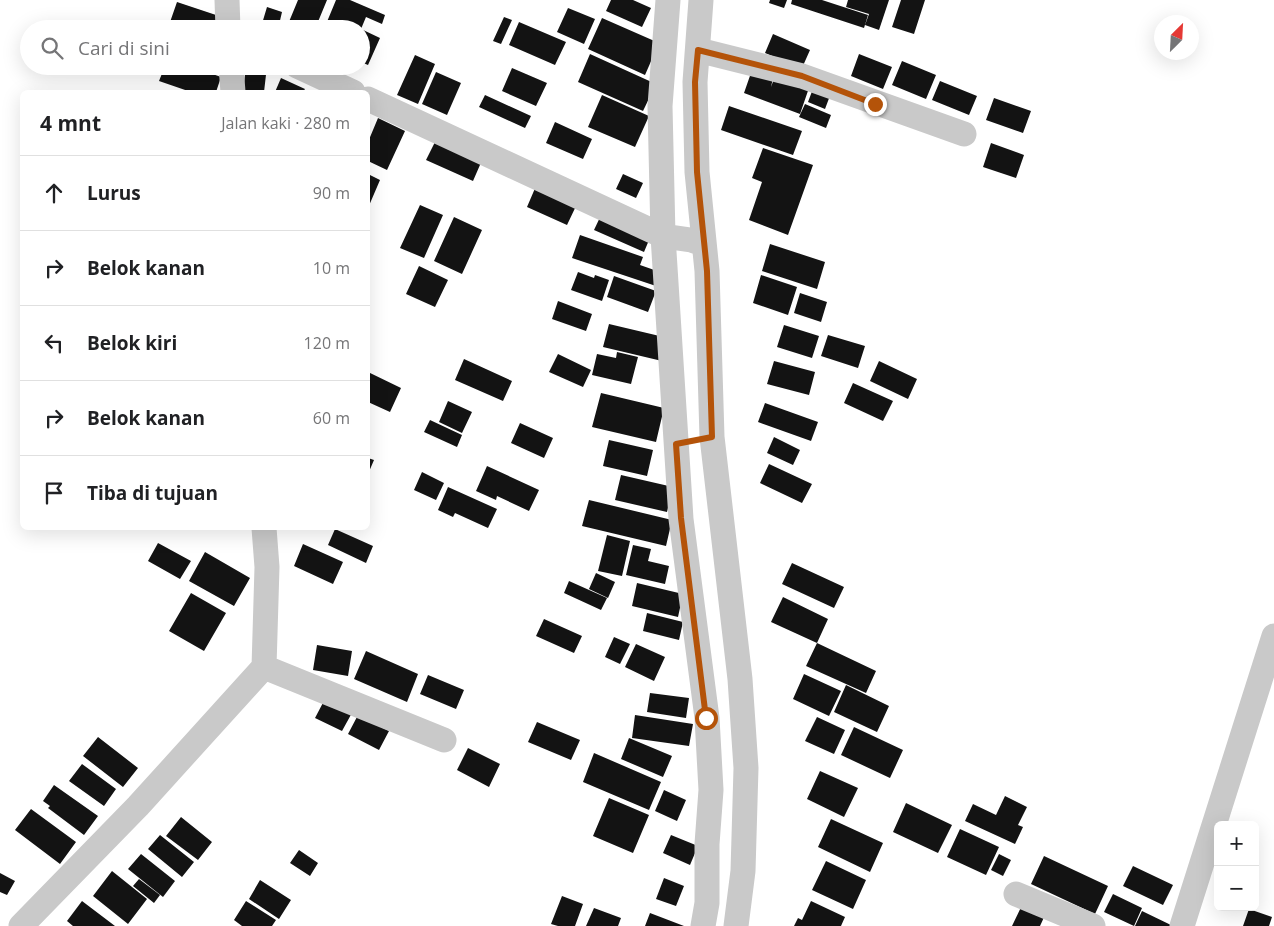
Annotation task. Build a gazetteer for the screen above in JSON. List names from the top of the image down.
{
  "north": "top right",
  "page": {
    "search": "Cari di sini",
    "heading": ["4 mnt", "Jalan kaki · 280 m"],
    "list": [
      ["Lurus", "90 m"],
      ["Belok kanan", "10 m"],
      ["Belok kiri", "120 m"],
      ["Belok kanan", "60 m"],
      "Tiba di tujuan"
    ],
    "map_buttons": ["+", "−"]
  }
}
